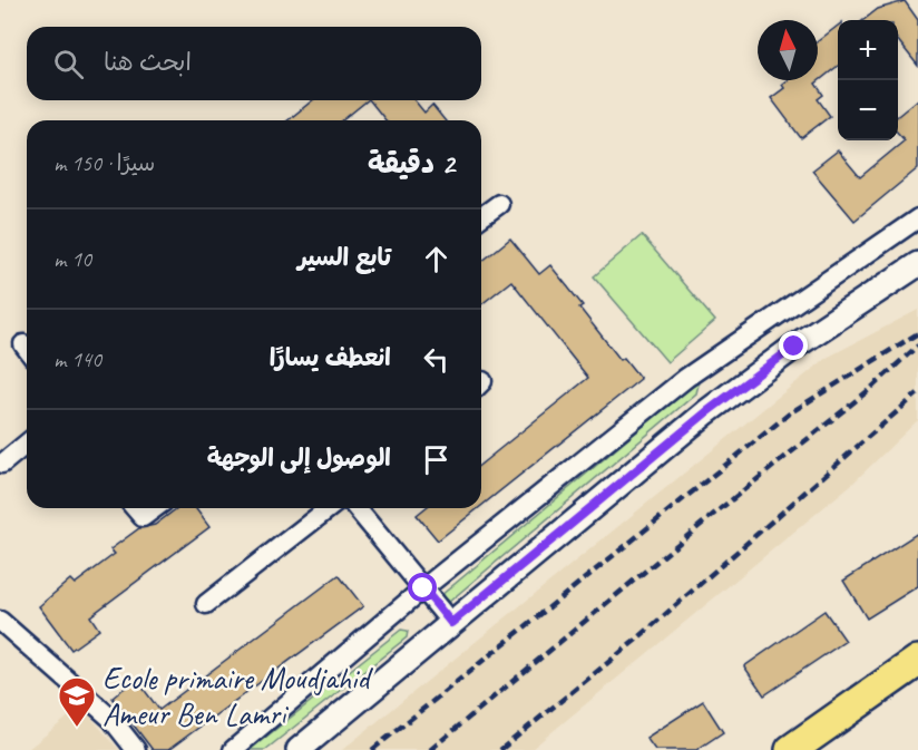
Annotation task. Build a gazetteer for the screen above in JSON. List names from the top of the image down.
{
  "places": {
    "school or university": ["Ecole primaire Moudjahid Ameur Ben Lamri"]
  },
  "north": "top",
  "page": {
    "map_buttons": ["+", "−"],
    "search": "ابحث هنا",
    "heading": ["2 دقيقة", "سيرًا · 150 m"],
    "list": [
      ["تابع السير", "10 m"],
      ["انعطف يسارًا", "140 m"],
      "الوصول إلى الوجهة"
    ]
  }
}
